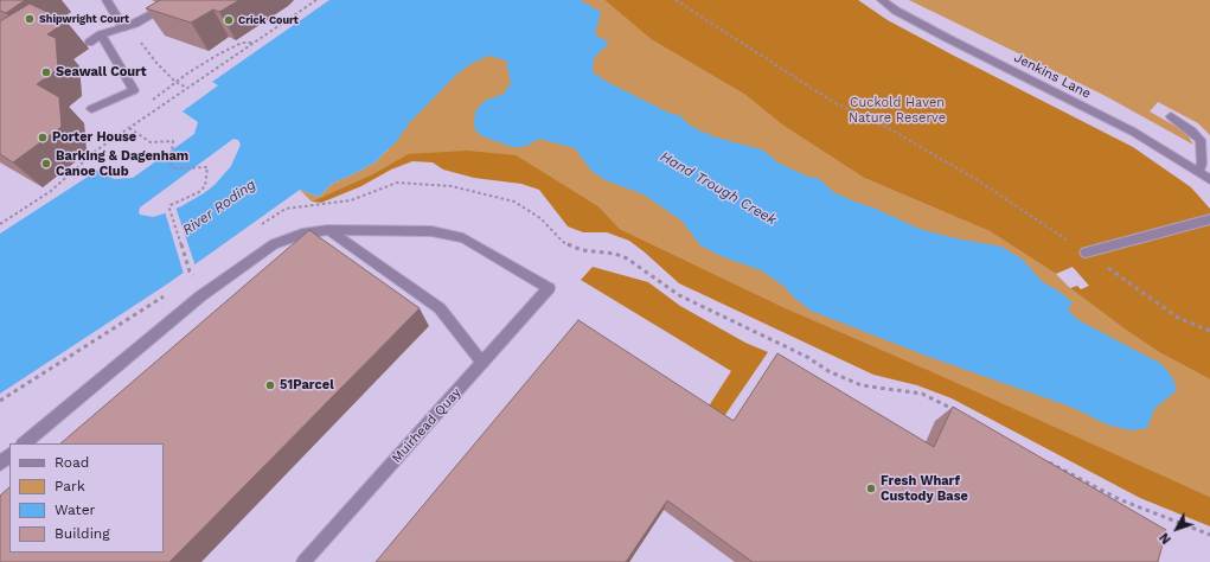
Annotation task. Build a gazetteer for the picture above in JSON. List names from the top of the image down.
{
  "streets": {
    "street": ["Jenkins Lane", "Muirhead Quay"]
  },
  "water": ["Hand Trough Creek", "River Roding"],
  "parks": ["Cuckold Haven Nature Reserve"],
  "places": [
    "Shipwright Court",
    "Crick Court",
    "Seawall Court",
    "Porter House",
    "Barking & Dagenham Canoe Club",
    "51Parcel",
    "Fresh Wharf Custody Base"
  ],
  "legend": [
    "Road",
    "Park",
    "Water",
    "Building"
  ],
  "north": "bottom left"
}
